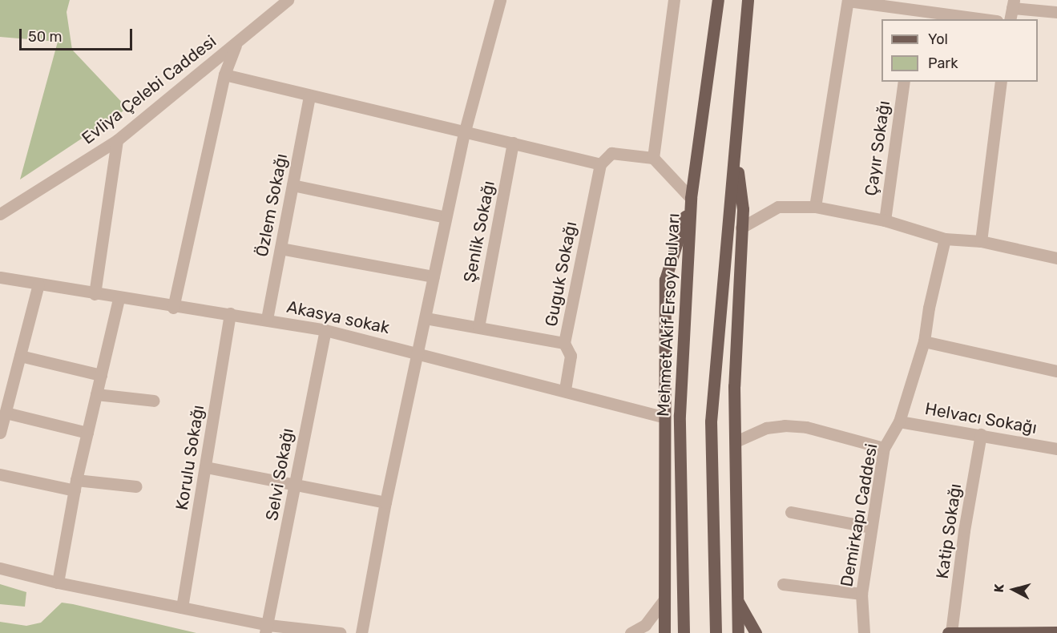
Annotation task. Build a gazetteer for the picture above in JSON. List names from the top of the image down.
{
  "streets": {
    "main road": ["Mehmet Akif Ersoy Bulvarı"],
    "street": [
      "Evliya Çelebi Caddesi",
      "Çayır Sokağı",
      "Özlem Sokağı",
      "Şenlik Sokağı",
      "Guguk Sokağı",
      "Akasya sokak",
      "Helvacı Sokağı",
      "Korulu Sokağı",
      "Selvi Sokağı",
      "Demirkapı Caddesi",
      "Katip Sokağı"
    ]
  },
  "crossings": [
    ["Özlem Sokağı", "Akasya sokak"],
    ["Guguk Sokağı", "Akasya sokak"],
    ["Akasya sokak", "Korulu Sokağı"],
    ["Akasya sokak", "Selvi Sokağı"],
    ["Helvacı Sokağı", "Demirkapı Caddesi"],
    ["Helvacı Sokağı", "Katip Sokağı"]
  ],
  "legend": ["Yol", "Park"],
  "scale_bar": "50 m",
  "north": "left"
}
